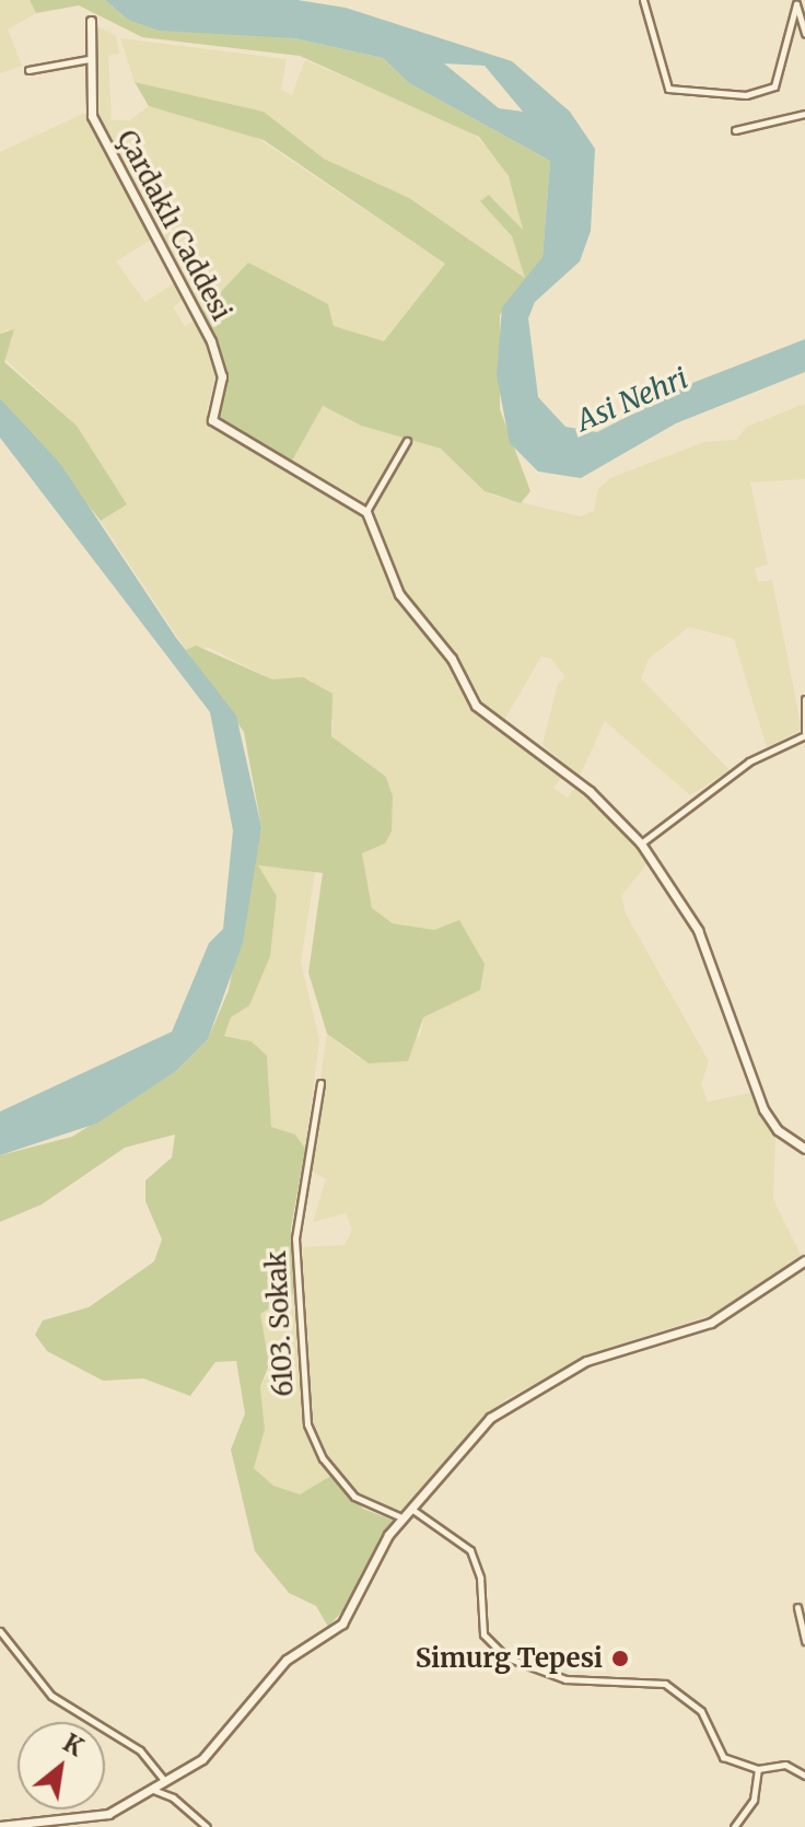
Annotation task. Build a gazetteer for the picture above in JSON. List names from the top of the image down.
{
  "streets": {
    "street": ["Çardaklı Caddesi", "6103. Sokak"]
  },
  "water": ["Asi Nehri"],
  "places": ["Simurg Tepesi"],
  "north": "top right"
}
